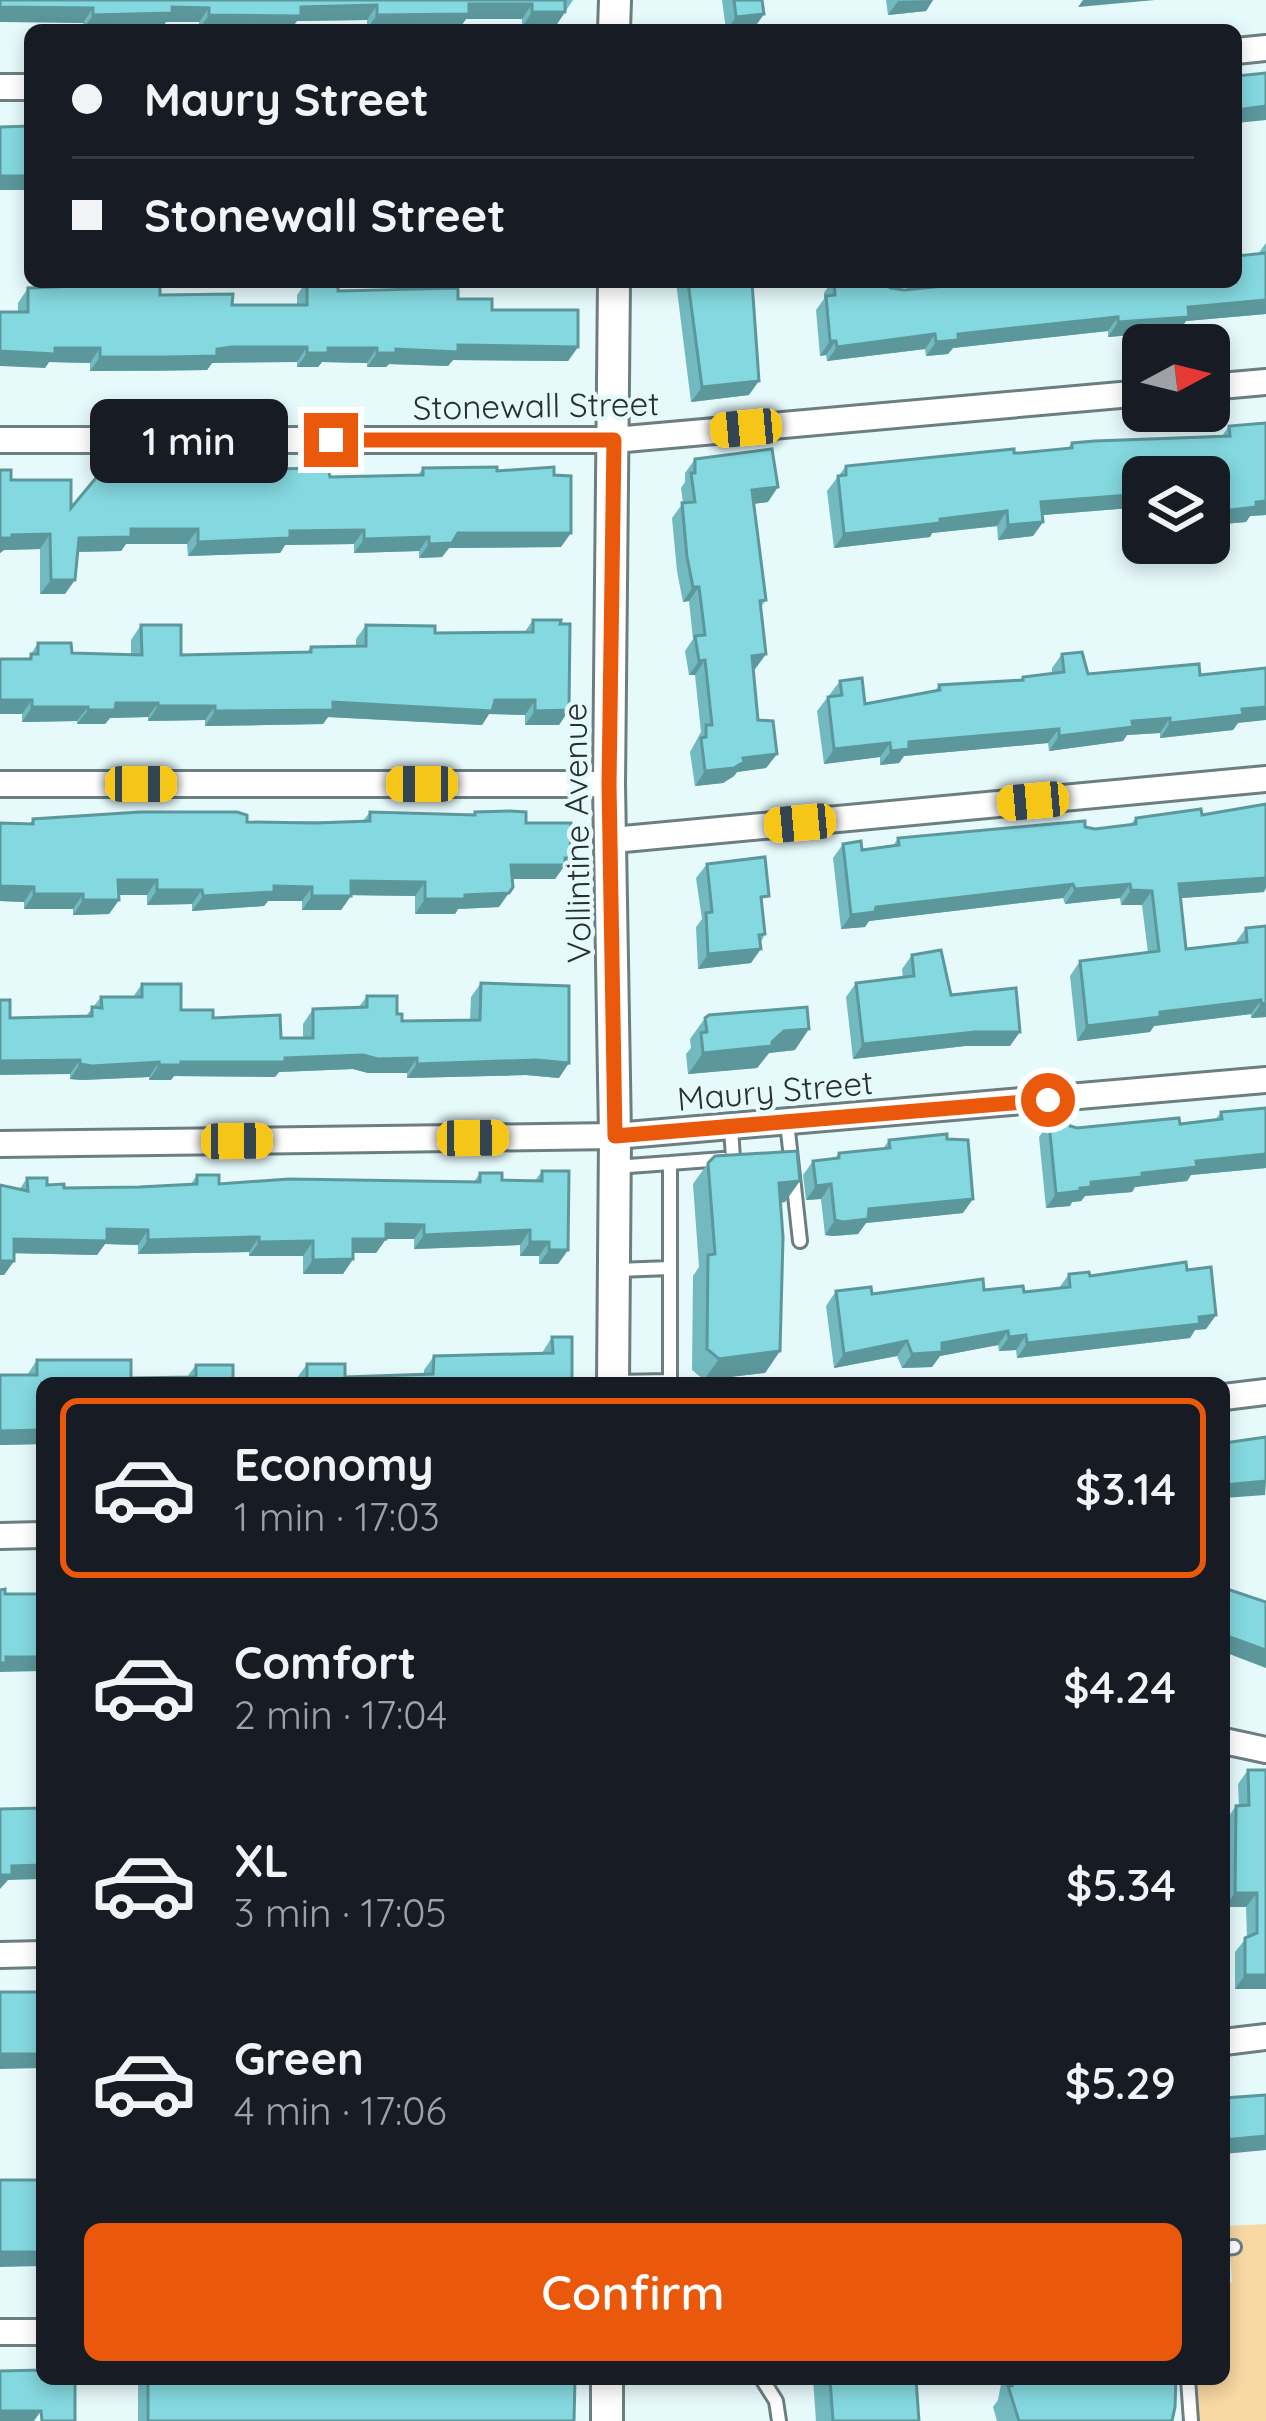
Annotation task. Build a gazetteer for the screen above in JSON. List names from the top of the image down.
{
  "streets": {
    "street": ["Stonewall Street", "Vollintine Avenue", "Maury Street"]
  },
  "crossings": [
    ["Stonewall Street", "Vollintine Avenue"],
    ["Vollintine Avenue", "Maury Street"]
  ],
  "north": "right",
  "page": {
    "banner": ["Maury Street", "Stonewall Street"],
    "bubble": "1 min",
    "list": [
      {
        "name": "Economy",
        "note": "1 min · 17:03",
        "value": "$3.14"
      },
      {
        "name": "Comfort",
        "note": "2 min · 17:04",
        "value": "$4.24"
      },
      {
        "name": "XL",
        "note": "3 min · 17:05",
        "value": "$5.34"
      },
      {
        "name": "Green",
        "note": "4 min · 17:06",
        "value": "$5.29"
      }
    ],
    "buttons": "Confirm"
  }
}
